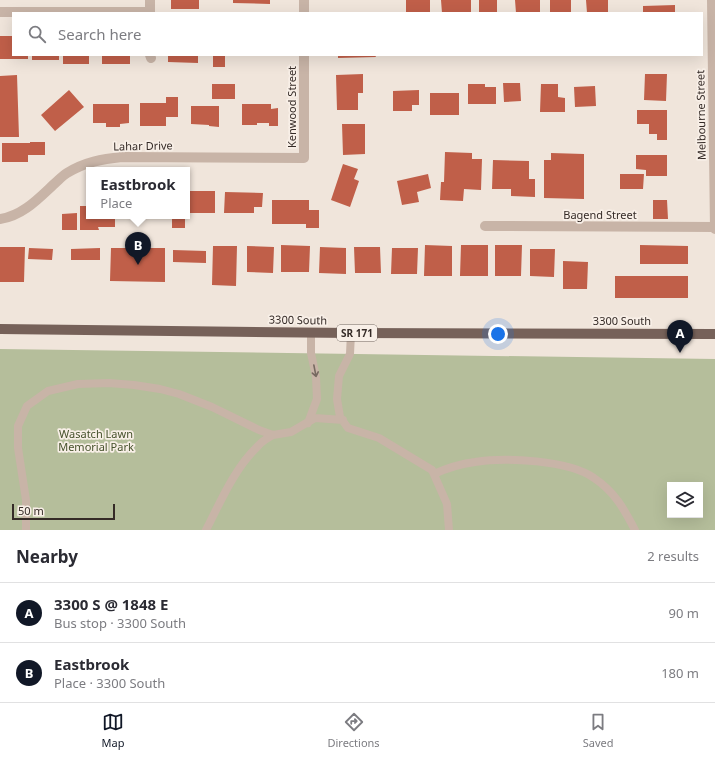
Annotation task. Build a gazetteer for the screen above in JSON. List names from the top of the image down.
{
  "streets": {
    "main road": ["3300 South", "SR 171"],
    "street": [
      "Kenwood Street",
      "Melbourne Street",
      "Lahar Drive",
      "Bagend Street"
    ]
  },
  "crossings": [
    ["Kenwood Street", "Lahar Drive"],
    ["Melbourne Street", "Bagend Street"]
  ],
  "parks": ["Wasatch Lawn Memorial Park"],
  "scale_bar": "50 m",
  "page": {
    "search": "Search here",
    "popup": ["Eastbrook", "Place"],
    "pins": ["B", "A"],
    "scale": "50 m",
    "heading": ["Nearby", "2 results"],
    "list": [
      {
        "mark": "A",
        "name": "3300 S @ 1848 E",
        "note": "Bus stop · 3300 South",
        "value": "90 m"
      },
      {
        "mark": "B",
        "name": "Eastbrook",
        "note": "Place · 3300 South",
        "value": "180 m"
      }
    ],
    "nav": ["Map", "Directions", "Saved"]
  }
}
